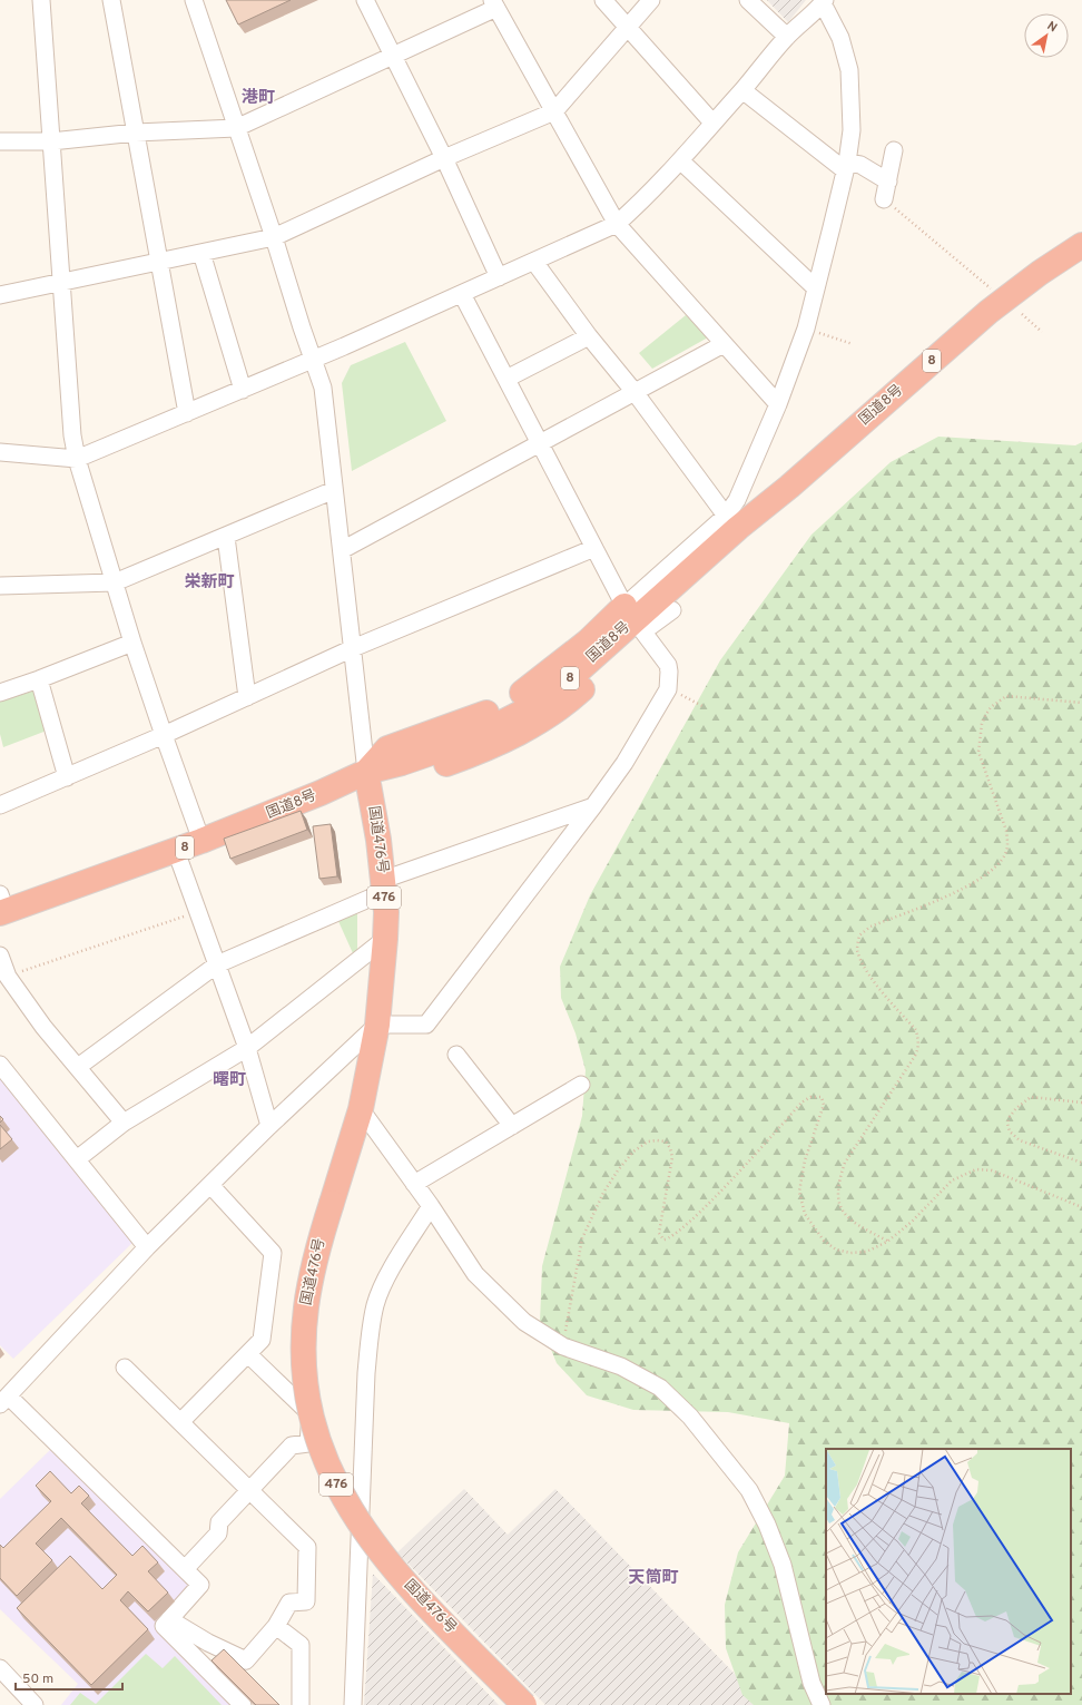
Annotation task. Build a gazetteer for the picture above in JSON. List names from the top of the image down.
{
  "streets": {
    "highway": [
      "8",
      "国道8号",
      "国道476号",
      "476"
    ]
  },
  "crossings": [
    ["国道8号", "国道476号"]
  ],
  "districts": [
    "港町",
    "栄新町",
    "曙町",
    "天筒町"
  ],
  "scale_bar": "50 m",
  "north": "top right"
}
